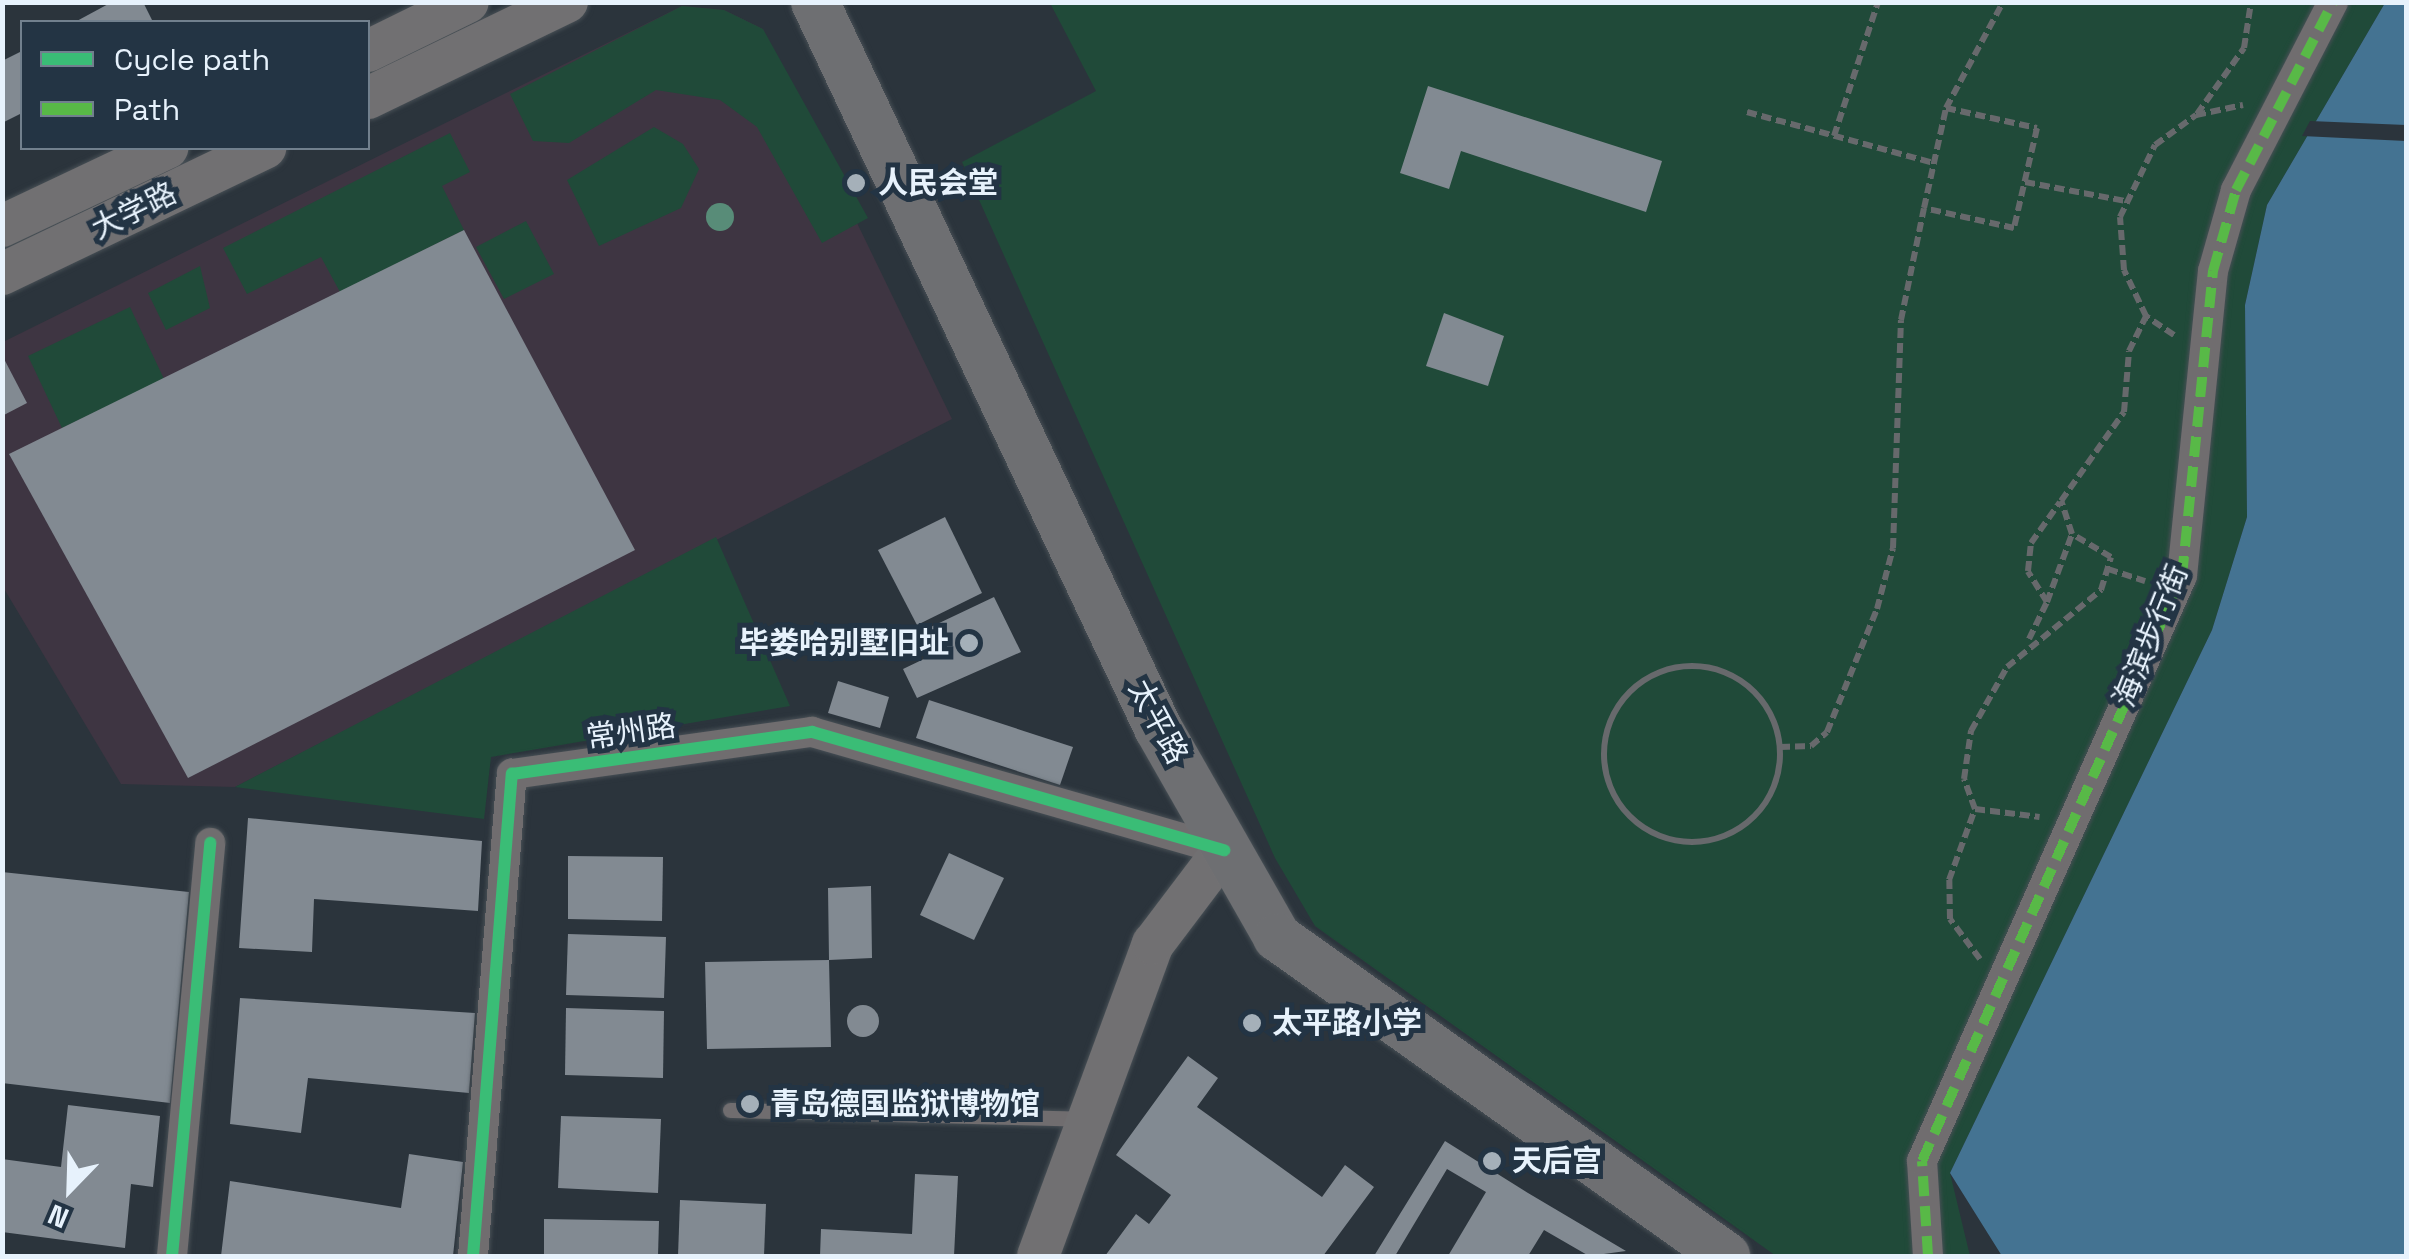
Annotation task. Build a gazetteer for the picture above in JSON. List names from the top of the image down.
{
  "streets": {
    "main road": ["大学路", "太平路"],
    "street": ["海滨步行街", "常州路"]
  },
  "crossings": [
    ["太平路", "常州路"]
  ],
  "places": [
    "人民会堂",
    "毕娄哈别墅旧址",
    "太平路小学",
    "青岛德国监狱博物馆",
    "天后宫"
  ],
  "legend": ["Cycle path", "Path"],
  "north": "bottom left"
}
